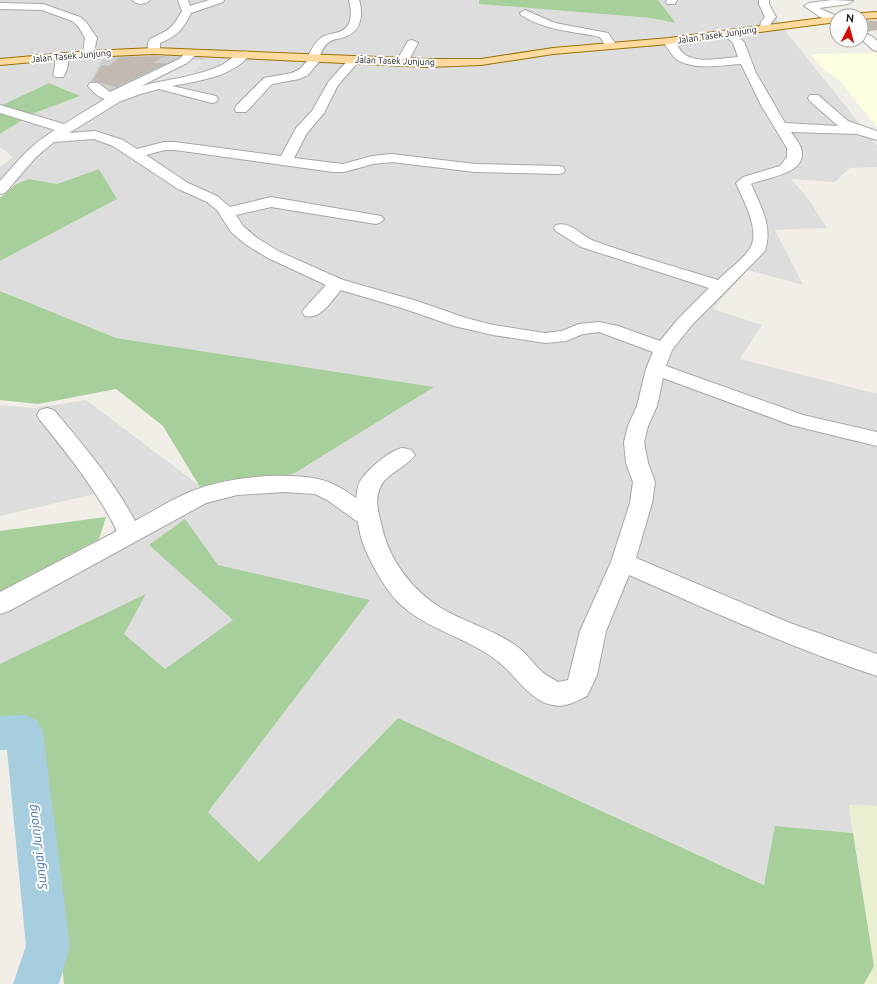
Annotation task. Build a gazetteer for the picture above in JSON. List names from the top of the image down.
{
  "streets": {
    "main road": ["Jalan Tasek Junjung"]
  },
  "water": ["Sungai Junjong"],
  "north": "top"
}
